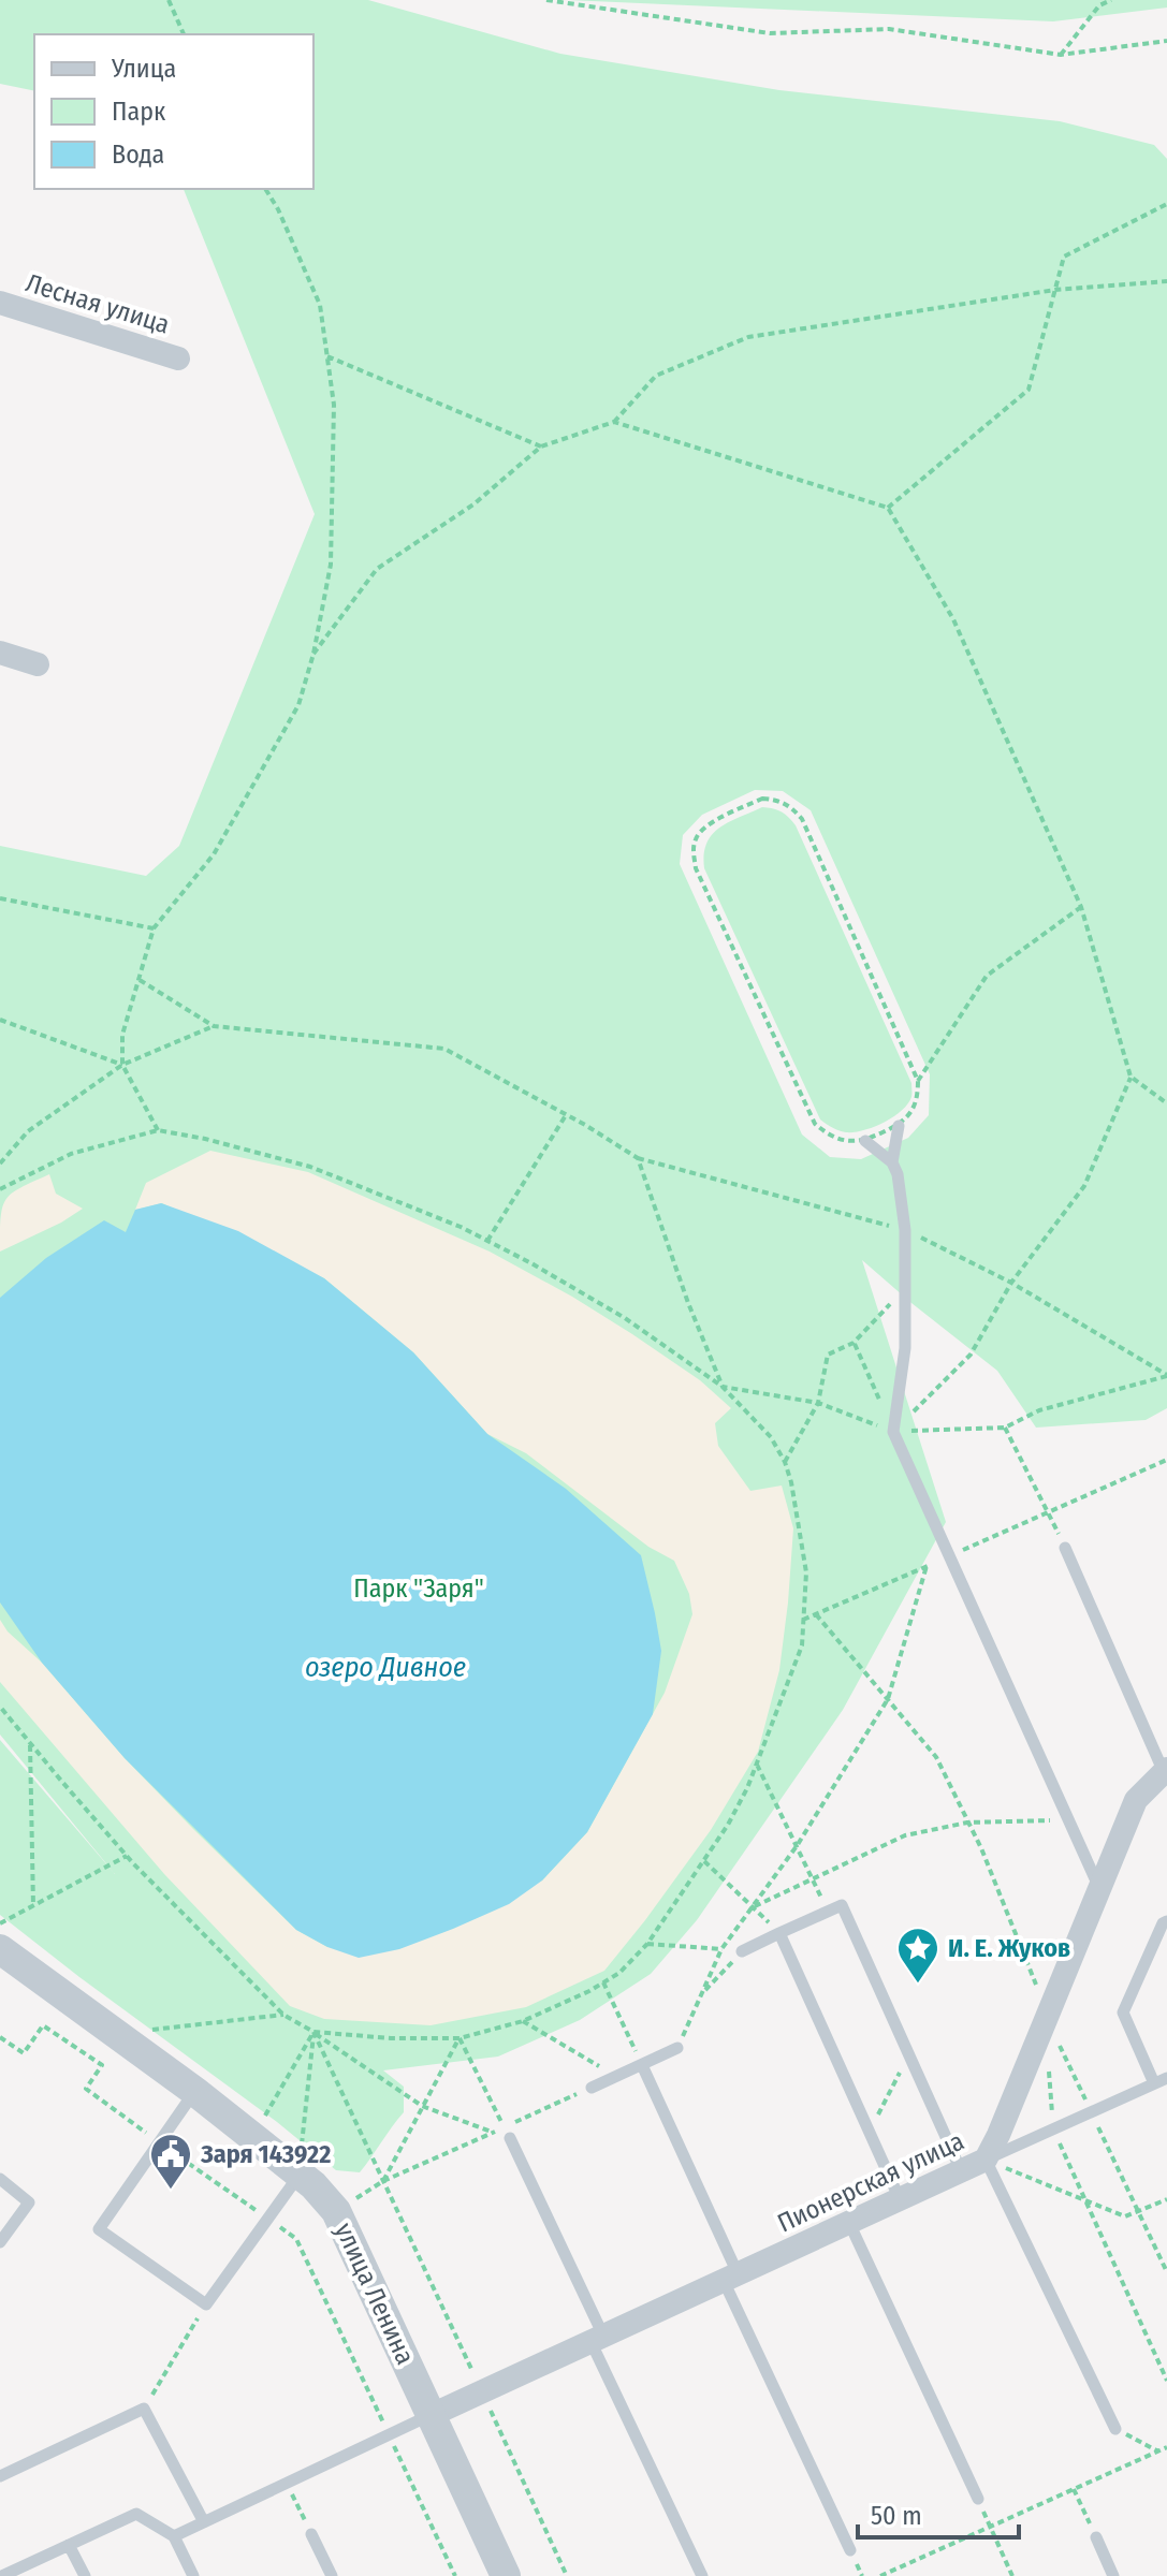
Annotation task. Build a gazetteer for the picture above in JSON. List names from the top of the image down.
{
  "streets": {
    "street": ["Лесная улица", "Пионерская улица", "улица Ленина"]
  },
  "crossings": [
    ["Пионерская улица", "улица Ленина"]
  ],
  "water": ["озеро Дивное"],
  "parks": ["Парк \"Заря\""],
  "places": {
    "place": ["И. Е. Жуков"],
    "public building": ["Заря 143922"]
  },
  "legend": ["Улица", "Парк", "Вода"],
  "scale_bar": "50 m"
}
